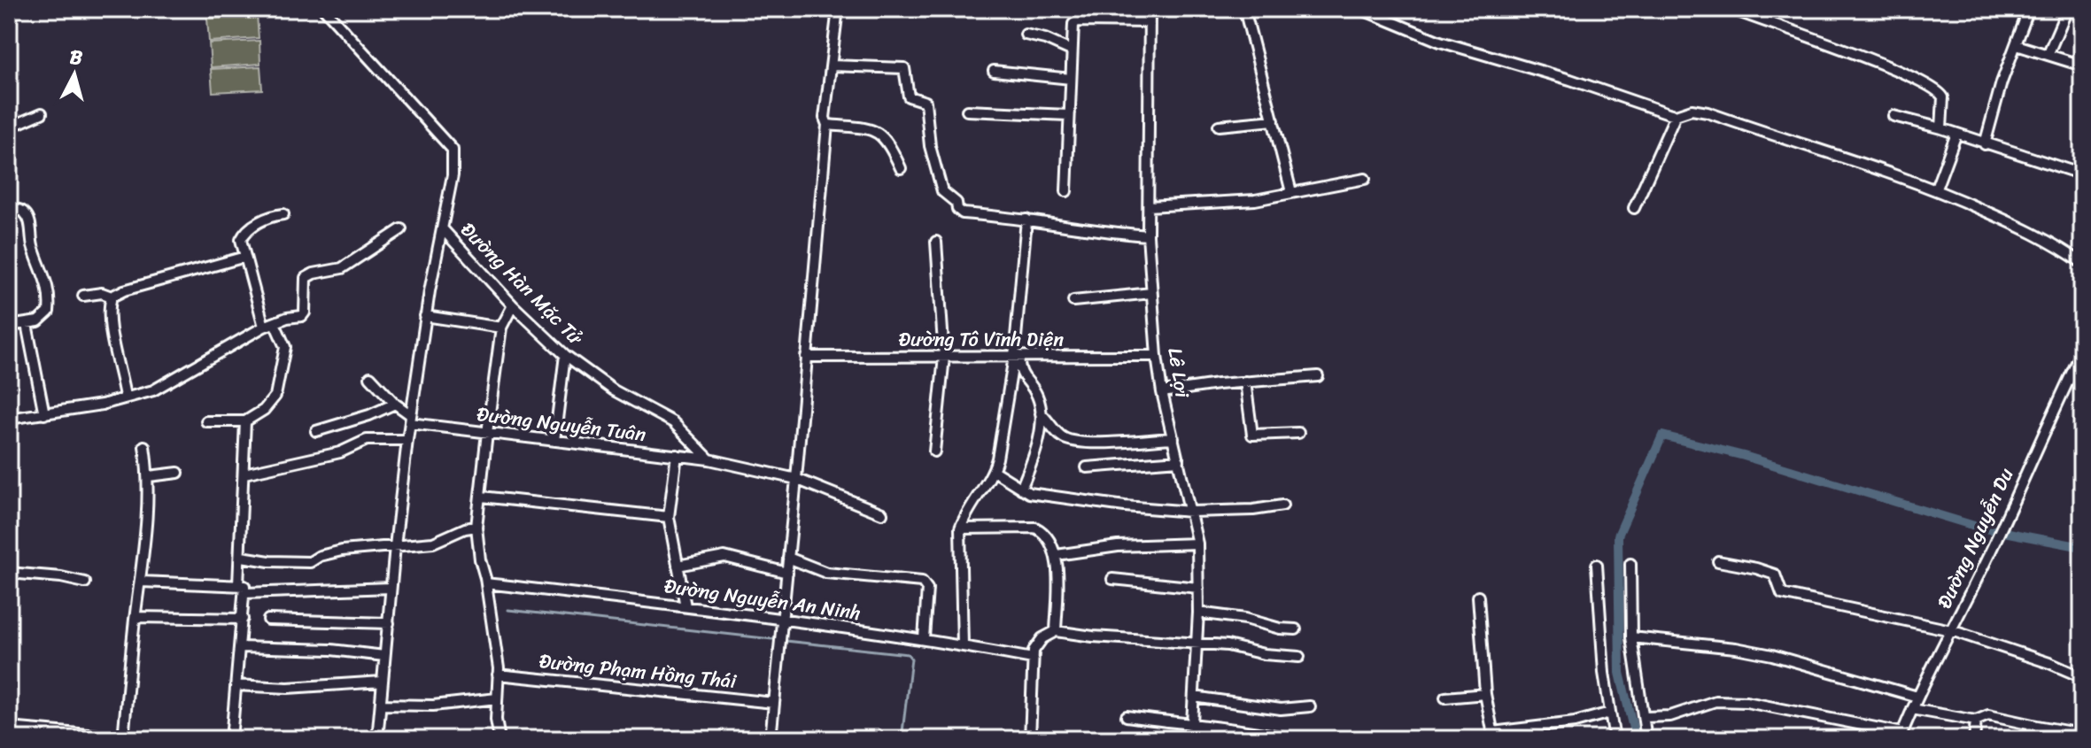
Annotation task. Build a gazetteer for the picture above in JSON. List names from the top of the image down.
{
  "streets": {
    "street": [
      "Đường Hàn Mặc Tử",
      "Đường Tô Vĩnh Diện",
      "Lê Lợi",
      "Đường Nguyễn Tuân",
      "Đường Nguyễn Du",
      "Đường Nguyễn An Ninh",
      "Đường Phạm Hồng Thái"
    ]
  },
  "crossings": [
    ["Đường Hàn Mặc Tử", "Đường Nguyễn Tuân"],
    ["Đường Tô Vĩnh Diện", "Lê Lợi"]
  ],
  "north": "top"
}
